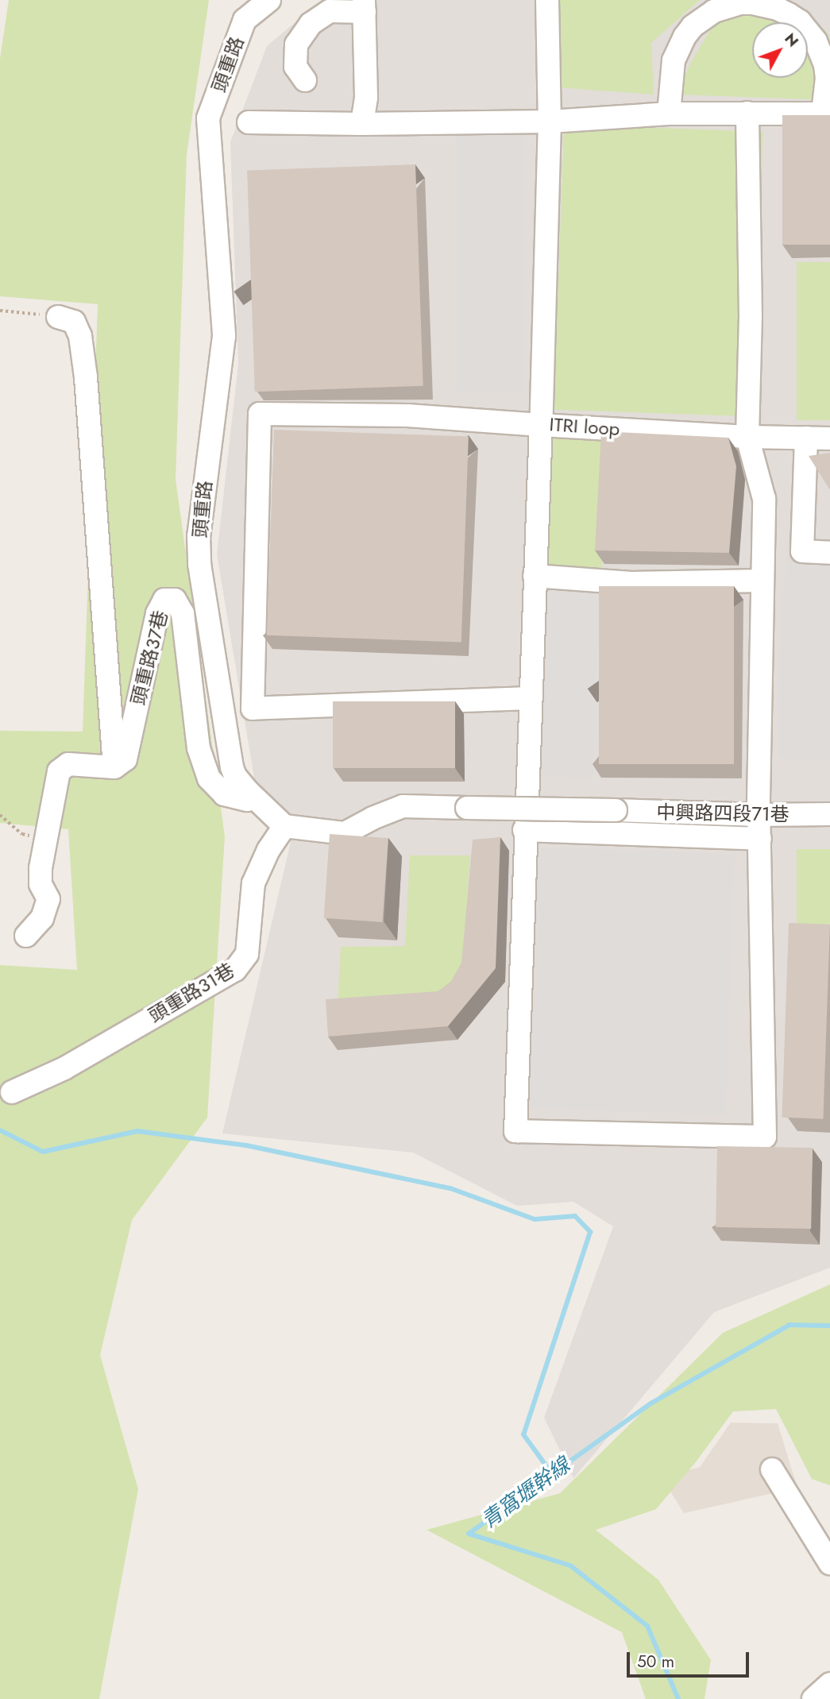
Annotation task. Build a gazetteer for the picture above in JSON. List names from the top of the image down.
{
  "streets": {
    "street": [
      "頭重路",
      "ITRI loop",
      "頭重路37巷",
      "中興路四段71巷",
      "頭重路31巷"
    ]
  },
  "crossings": [
    ["頭重路", "中興路四段71巷"],
    ["頭重路", "頭重路31巷"],
    ["中興路四段71巷", "頭重路31巷"]
  ],
  "water": ["青窩壢幹線"],
  "scale_bar": "50 m",
  "north": "top right"
}
